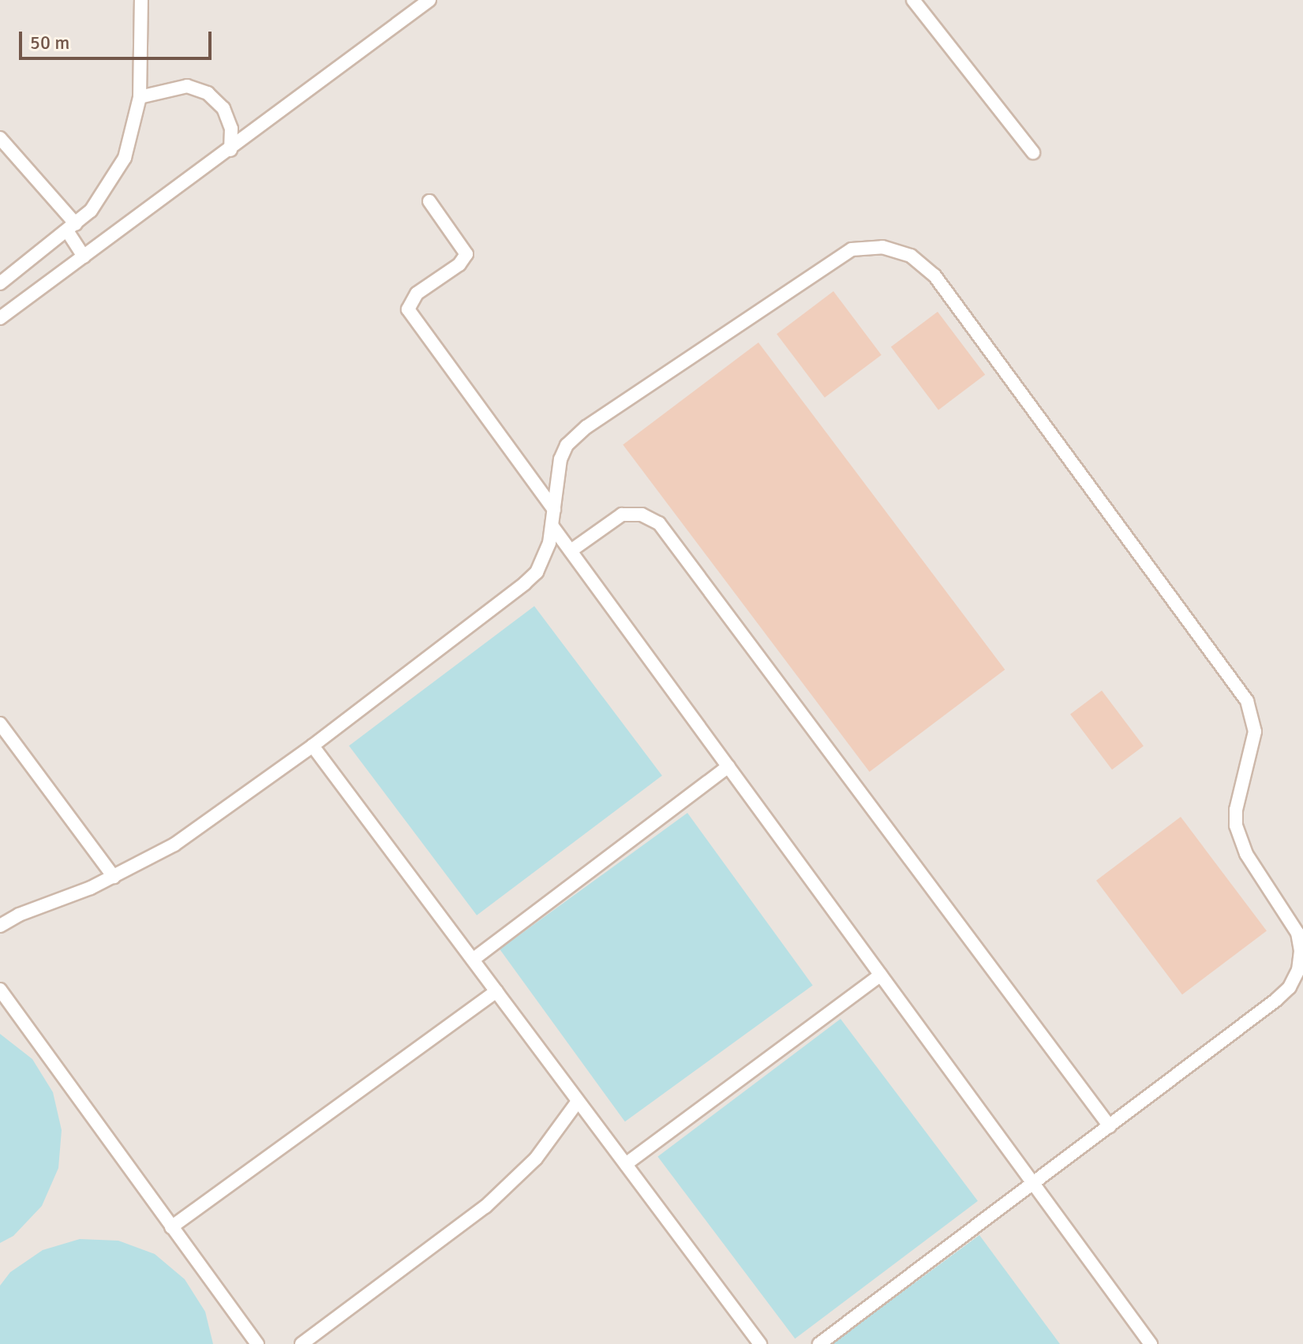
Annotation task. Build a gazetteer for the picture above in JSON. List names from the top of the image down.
{
  "scale_bar": "50 m"
}
